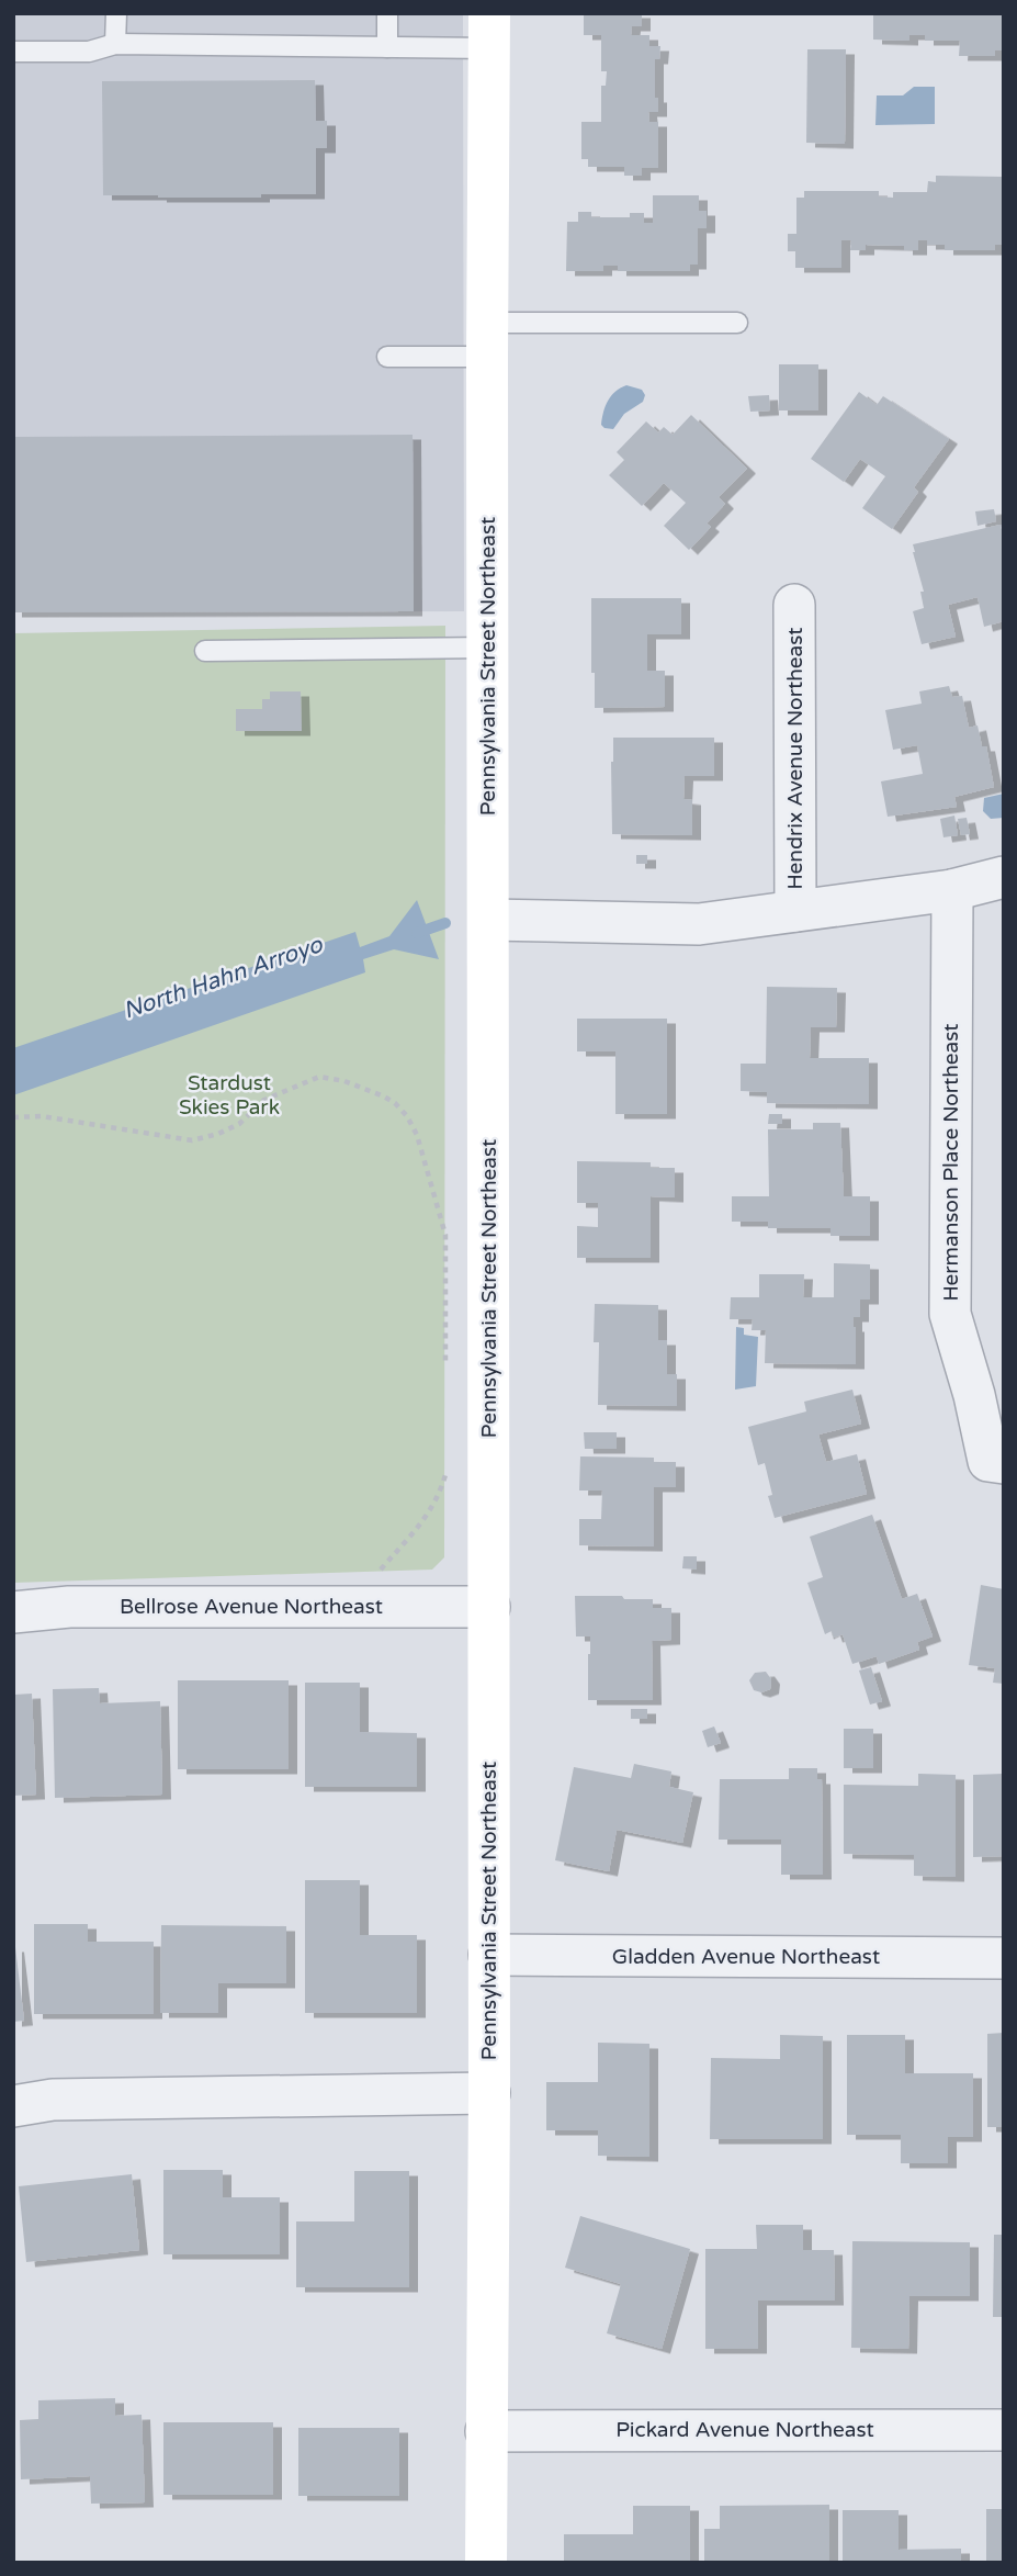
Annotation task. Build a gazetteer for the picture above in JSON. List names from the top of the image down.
{
  "streets": {
    "street": [
      "Pennsylvania Street Northeast",
      "Hendrix Avenue Northeast",
      "Hermanson Place Northeast",
      "Bellrose Avenue Northeast",
      "Gladden Avenue Northeast",
      "Pickard Avenue Northeast"
    ]
  },
  "crossings": [
    ["Pennsylvania Street Northeast", "Hendrix Avenue Northeast"],
    ["Pennsylvania Street Northeast", "Bellrose Avenue Northeast"],
    ["Pennsylvania Street Northeast", "Gladden Avenue Northeast"],
    ["Pennsylvania Street Northeast", "Pickard Avenue Northeast"],
    ["Hendrix Avenue Northeast", "Hermanson Place Northeast"]
  ],
  "water": ["North Hahn Arroyo"],
  "parks": ["Stardust Skies Park"]
}
